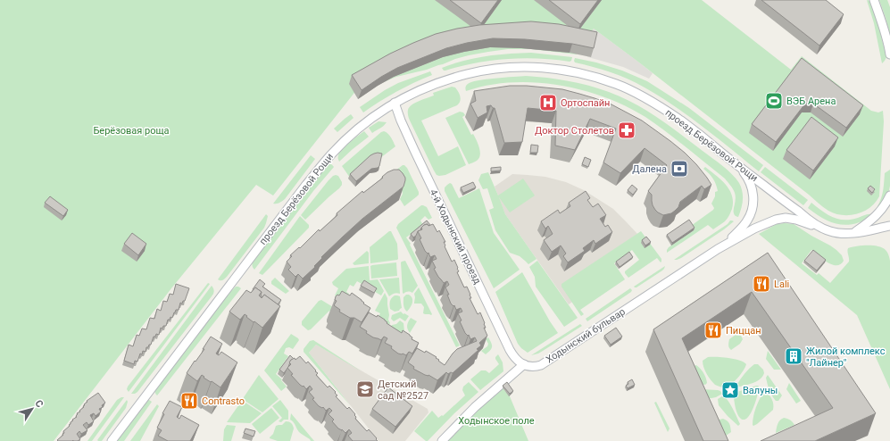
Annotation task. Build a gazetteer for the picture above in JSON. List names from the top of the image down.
{
  "streets": {
    "street": ["проезд Берёзовой Рощи", "4-й Ходынский проезд", "Ходынский бульвар"]
  },
  "crossings": [
    ["проезд Берёзовой Рощи", "4-й Ходынский проезд"],
    ["проезд Берёзовой Рощи", "Ходынский бульвар"],
    ["4-й Ходынский проезд", "Ходынский бульвар"]
  ],
  "parks": ["Берёзовая роща", "Ходынское поле"],
  "places": {
    "sports": ["ВЭБ Арена"],
    "hospital": ["Ортоспайн"],
    "pharmacy": ["Доктор Столетов"],
    "bank": ["Далена"],
    "restaurant": ["Lali", "Пиццан", "Contrasto"],
    "building": ["Жилой комплекс \"Лайнер\""],
    "school or university": ["Детский сад №2527"],
    "place": ["Валуны"]
  },
  "north": "top right"
}
